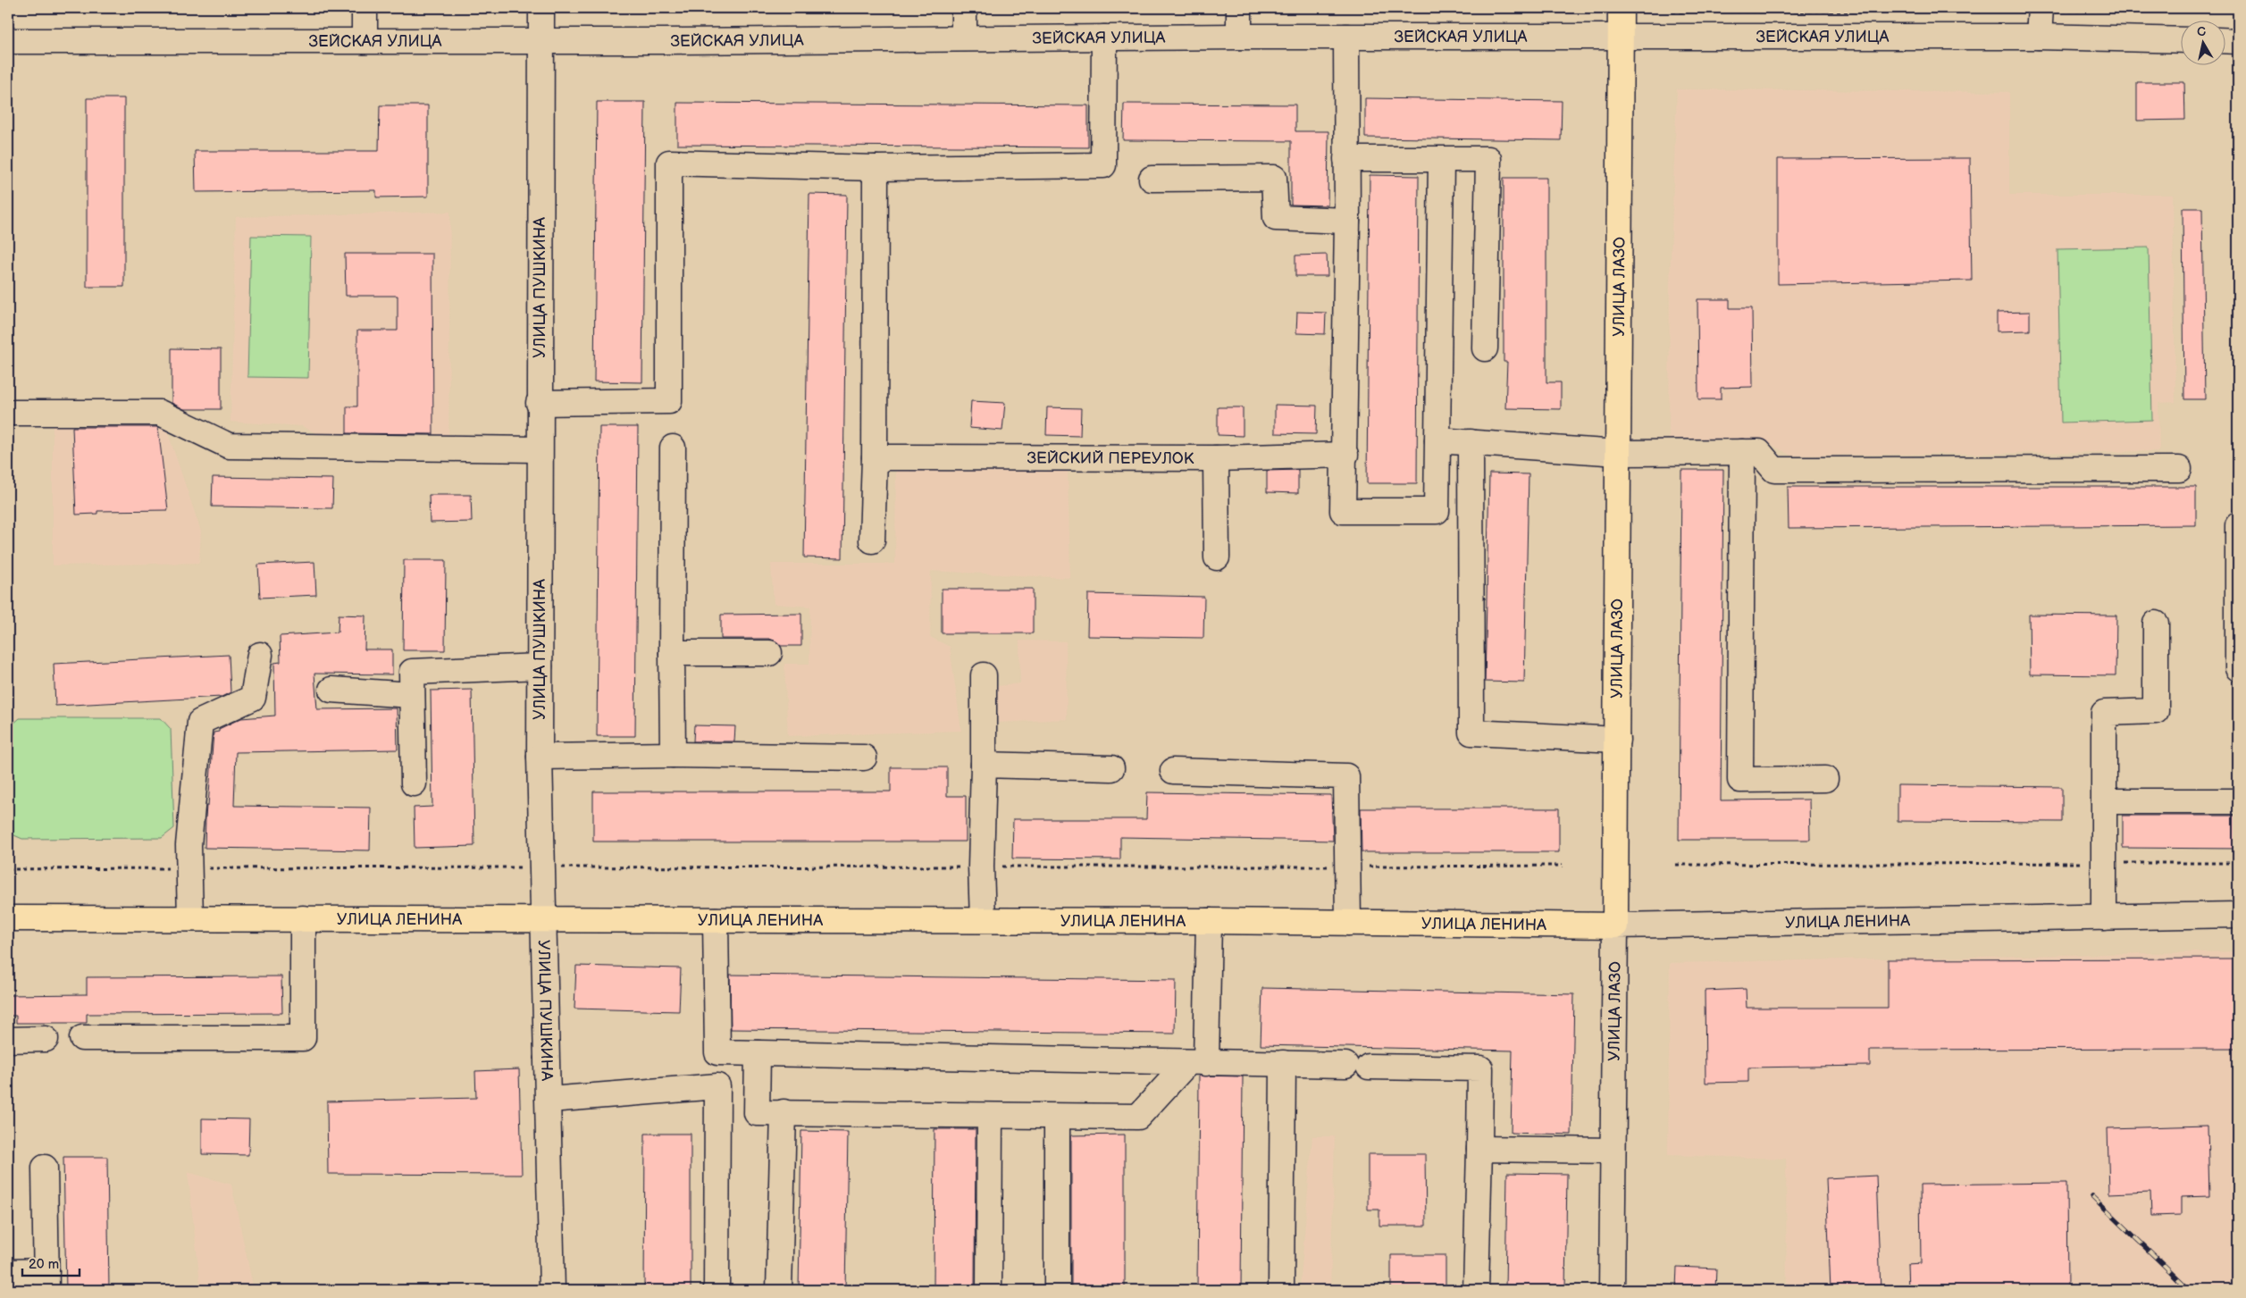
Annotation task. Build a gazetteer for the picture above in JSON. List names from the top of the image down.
{
  "streets": {
    "main road": ["УЛИЦА ЛАЗО", "УЛИЦА ЛЕНИНА"],
    "street": ["ЗЕЙСКАЯ УЛИЦА", "УЛИЦА ПУШКИНА", "ЗЕЙСКИЙ ПЕРЕУЛОК"]
  },
  "crossings": [
    ["ЗЕЙСКАЯ УЛИЦА", "УЛИЦА ПУШКИНА"],
    ["ЗЕЙСКАЯ УЛИЦА", "УЛИЦА ЛАЗО"],
    ["УЛИЦА ПУШКИНА", "УЛИЦА ЛЕНИНА"],
    ["УЛИЦА ЛАЗО", "УЛИЦА ЛЕНИНА"]
  ],
  "scale_bar": "20 m",
  "north": "top"
}
